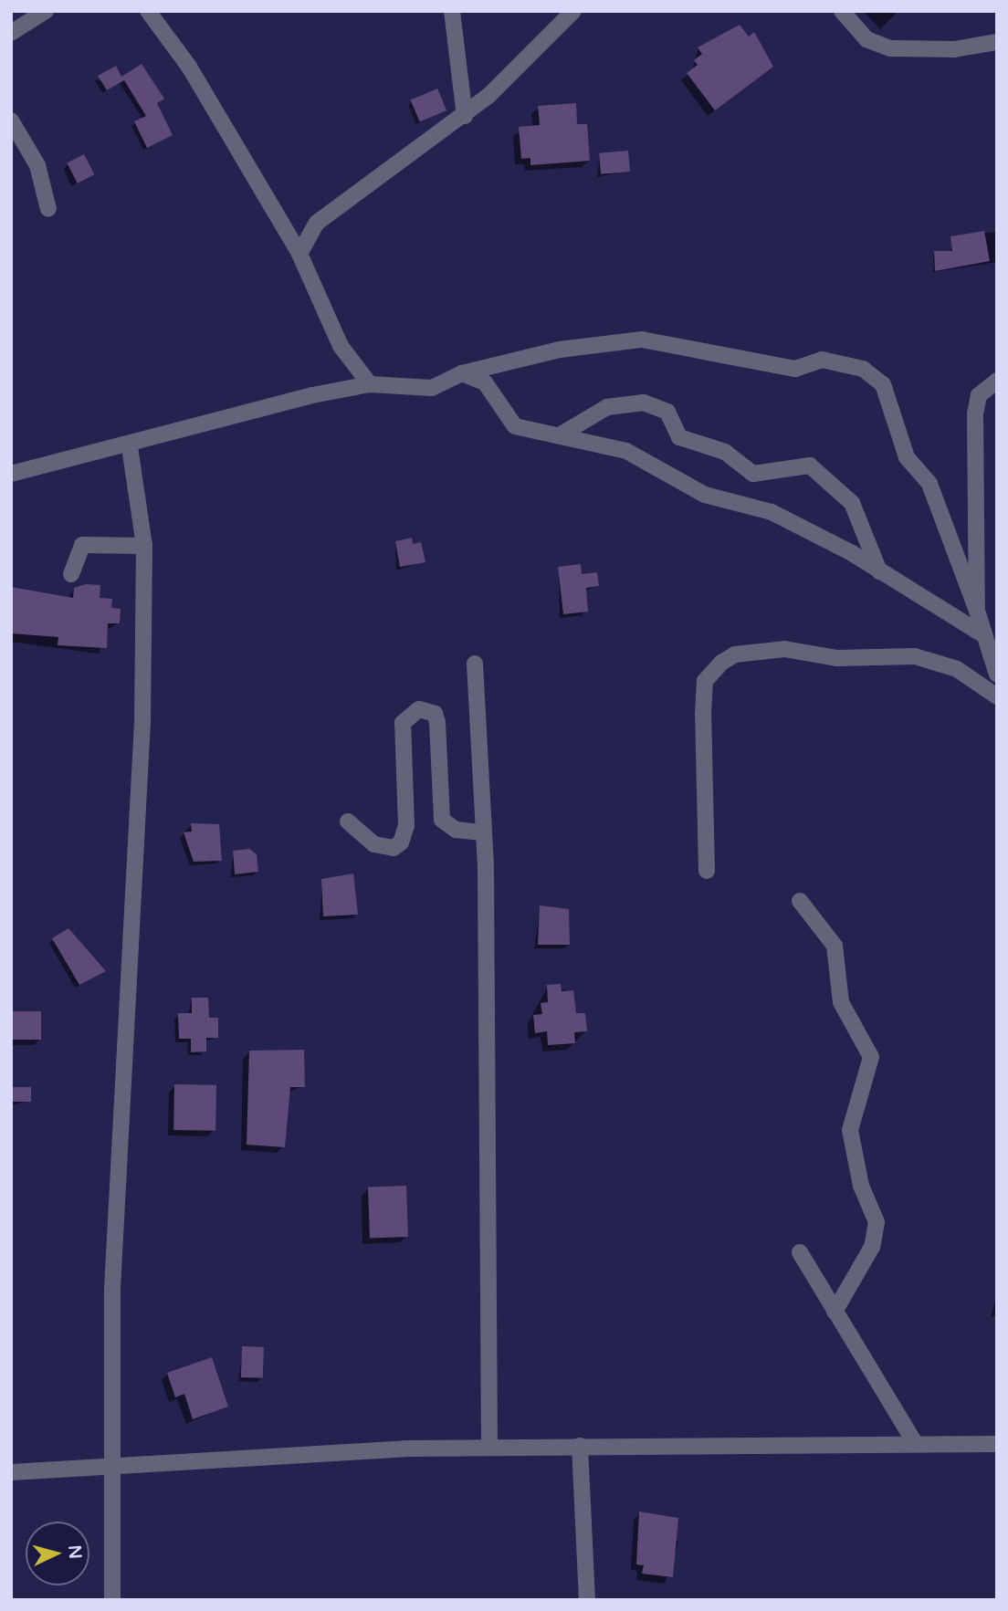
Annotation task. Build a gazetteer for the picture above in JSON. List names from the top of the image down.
{
  "north": "right"
}
